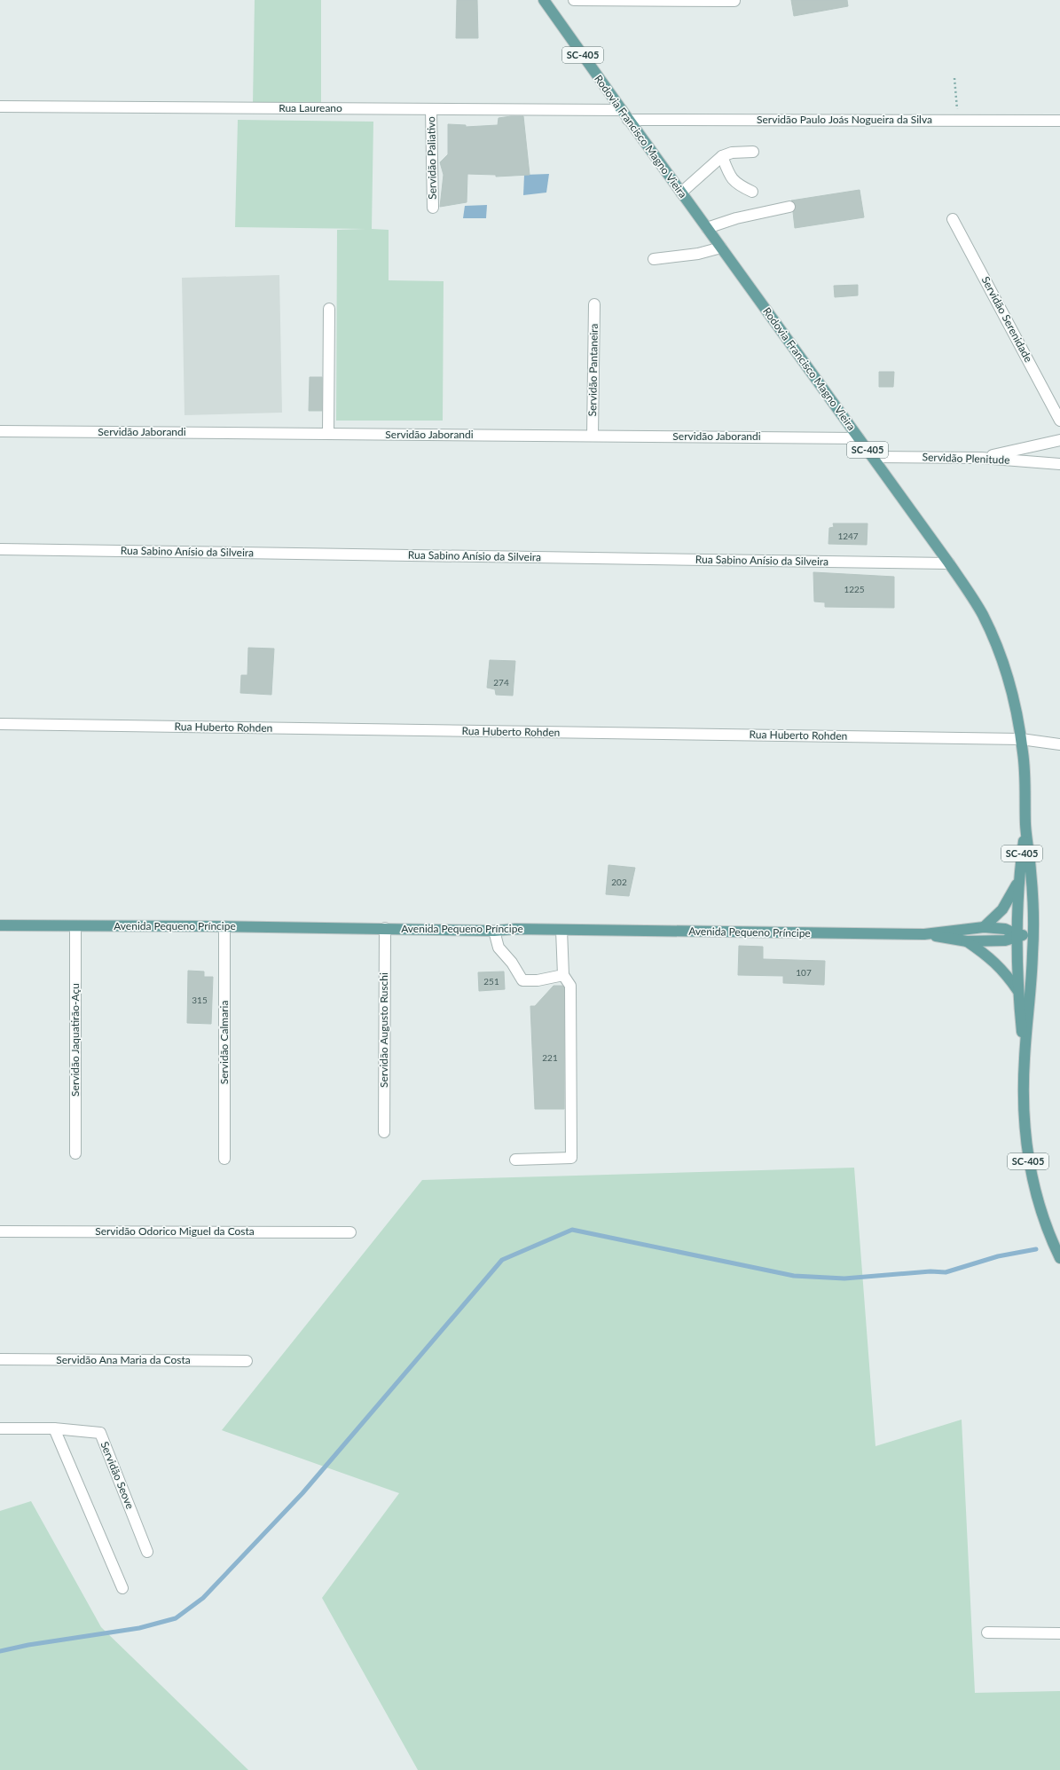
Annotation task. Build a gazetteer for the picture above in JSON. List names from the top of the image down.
{
  "streets": {
    "main road": ["SC-405", "Rodovia Francisco Magno Vieira", "Avenida Pequeno Príncipe"],
    "street": [
      "Rua Laureano",
      "Servidão Paulo Joás Nogueira da Silva",
      "Servidão Paliativo",
      "Servidão Serenidade",
      "Servidão Pantaneira",
      "Servidão Jaborandi",
      "Servidão Plenitude",
      "Rua Sabino Anísio da Silveira",
      "Rua Huberto Rohden",
      "Servidão Augusto Ruschi",
      "Servidão Jaquatirão-Açu",
      "Servidão Calmaria",
      "Servidão Odorico Miguel da Costa",
      "Servidão Ana Maria da Costa",
      "Servidão Seove"
    ]
  },
  "crossings": [
    ["Rua Laureano", "Rodovia Francisco Magno Vieira"],
    ["Rua Laureano", "Servidão Paliativo"],
    ["Servidão Paulo Joás Nogueira da Silva", "Rodovia Francisco Magno Vieira"],
    ["Rodovia Francisco Magno Vieira", "Servidão Jaborandi"],
    ["Rodovia Francisco Magno Vieira", "Servidão Plenitude"],
    ["Rodovia Francisco Magno Vieira", "Rua Sabino Anísio da Silveira"],
    ["Rodovia Francisco Magno Vieira", "Rua Huberto Rohden"],
    ["Rodovia Francisco Magno Vieira", "Avenida Pequeno Príncipe"],
    ["Servidão Pantaneira", "Servidão Jaborandi"],
    ["Avenida Pequeno Príncipe", "Servidão Augusto Ruschi"],
    ["Avenida Pequeno Príncipe", "Servidão Jaquatirão-Açu"],
    ["Avenida Pequeno Príncipe", "Servidão Calmaria"]
  ],
  "house_numbers": [
    "1247",
    "1225",
    "274",
    "202",
    "107",
    "251",
    "315",
    "221"
  ]
}
